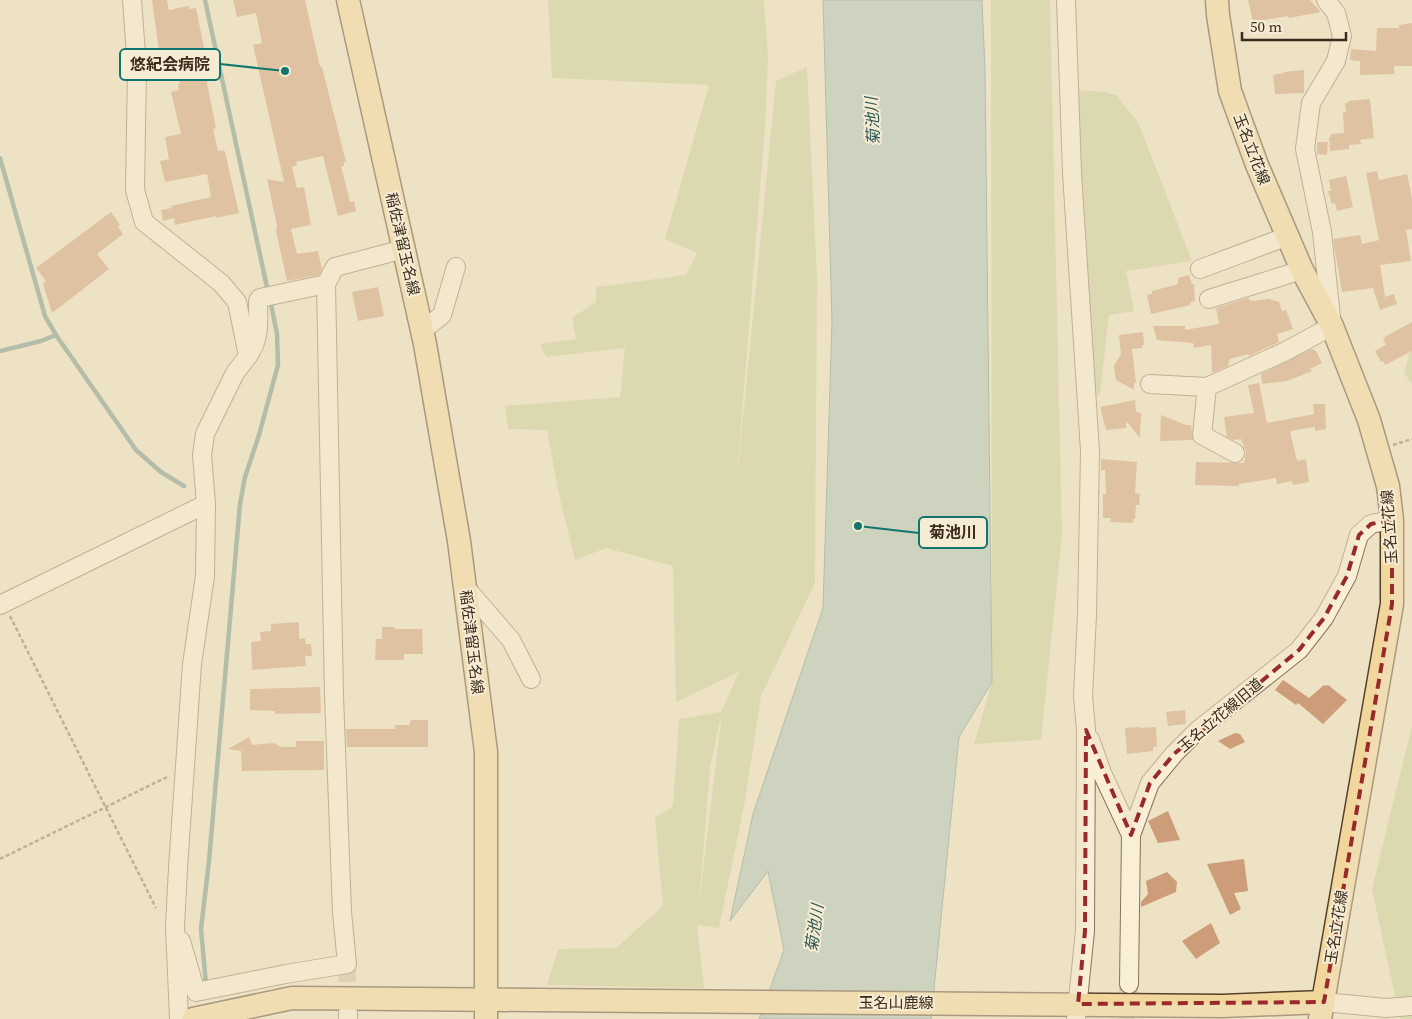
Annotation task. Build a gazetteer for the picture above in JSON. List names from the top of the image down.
{
  "streets": {
    "main road": ["玉名立花線", "稲佐津留玉名線", "玉名山鹿線"],
    "street": ["玉名立花線旧道"]
  },
  "crossings": [
    ["玉名立花線", "玉名立花線旧道"],
    ["玉名立花線", "玉名山鹿線"],
    ["稲佐津留玉名線", "玉名山鹿線"]
  ],
  "water": ["菊池川"],
  "places": ["悠紀会病院", "菊池川"],
  "scale_bar": "50 m"
}
